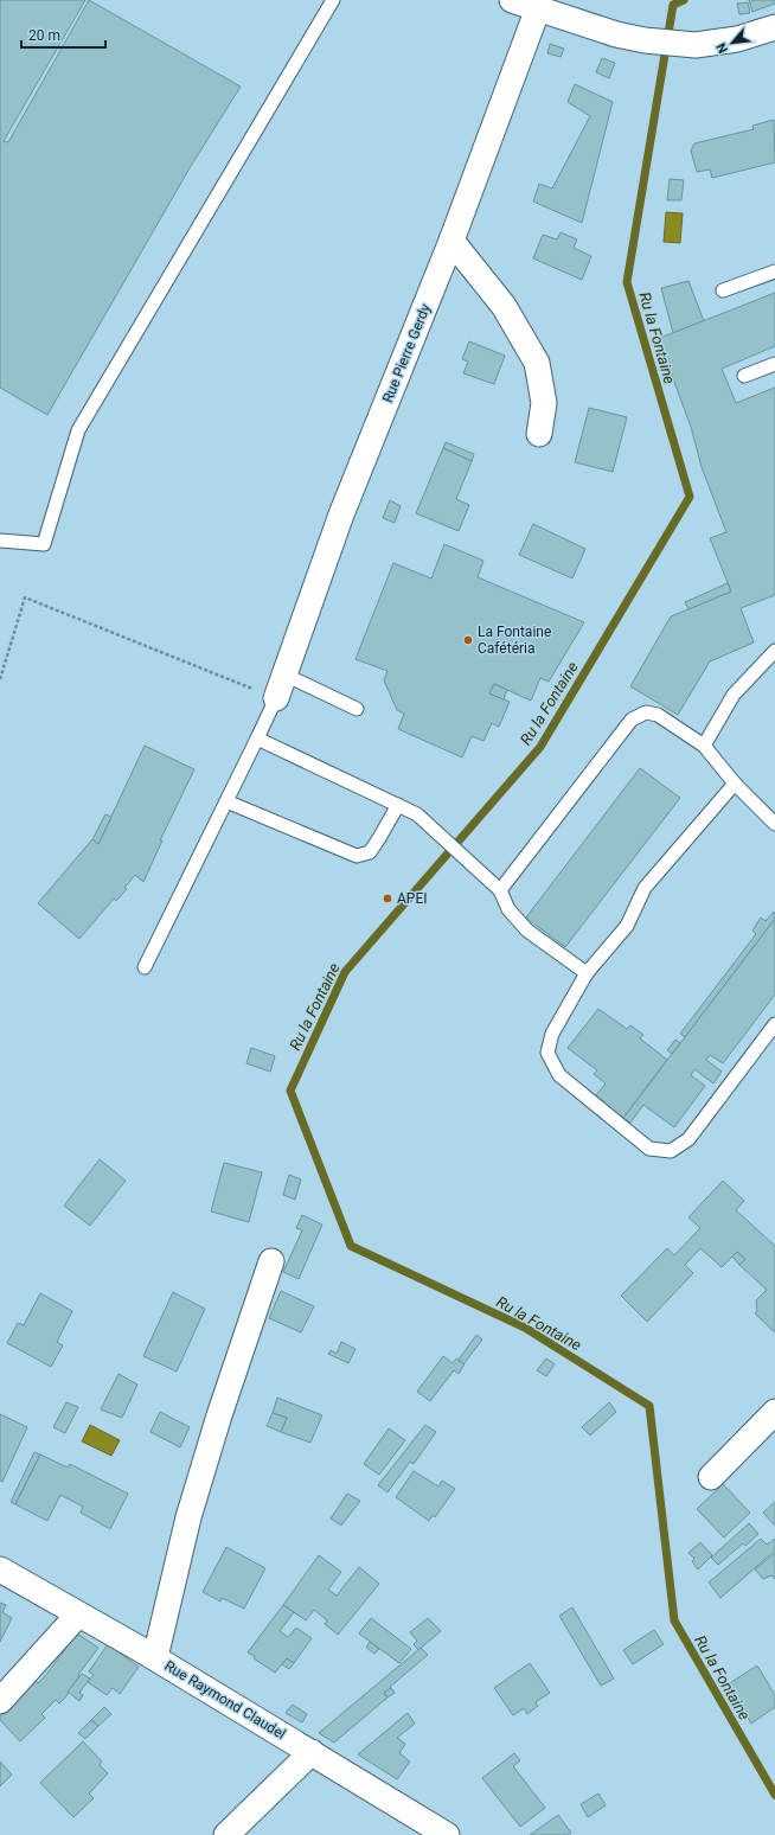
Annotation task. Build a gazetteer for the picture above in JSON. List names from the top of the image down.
{
  "streets": {
    "street": ["Rue Pierre Gerdy", "Rue Raymond Claudel"]
  },
  "water": ["Ru la Fontaine"],
  "places": ["La Fontaine Cafétéria", "APEI"],
  "scale_bar": "20 m",
  "north": "bottom left"
}
